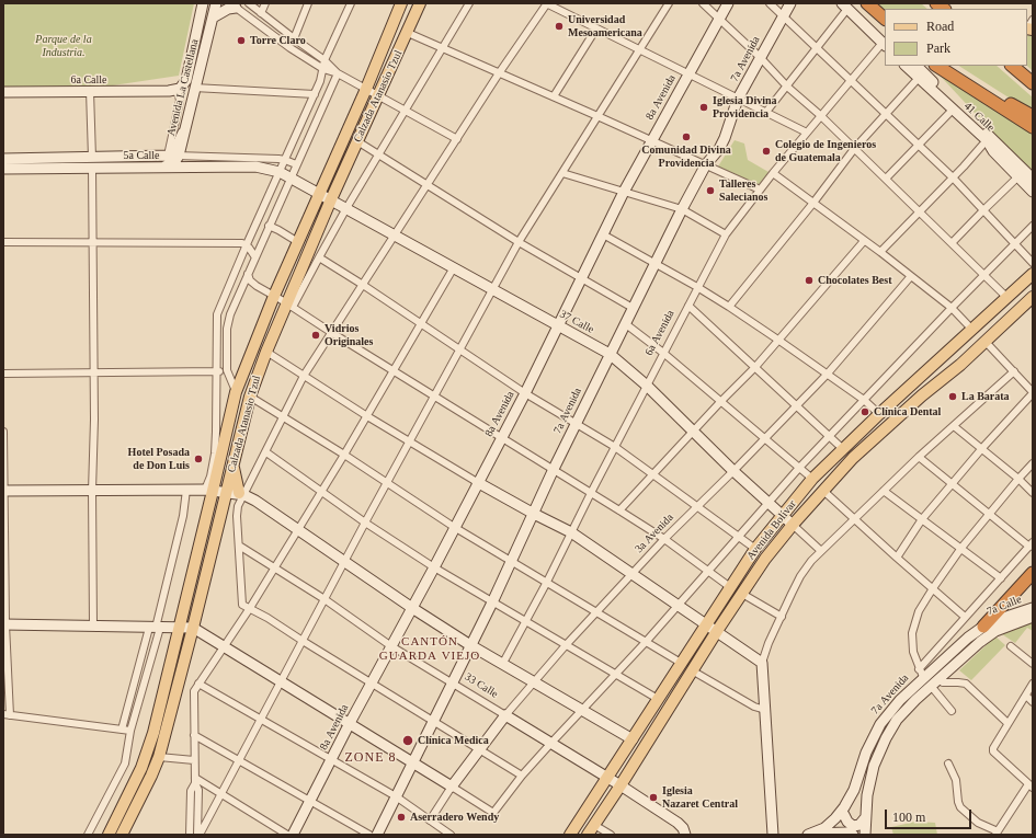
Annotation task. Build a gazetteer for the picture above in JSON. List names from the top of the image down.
{
  "streets": {
    "main road": [
      "7a Avenida",
      "6a Calle",
      "Avenida La Castellana",
      "Calzada Atanasio Tzul",
      "8a Avenida",
      "41 Calle",
      "5a Calle",
      "37 Calle",
      "Avenida Bolívar",
      "3a Avenida",
      "7a Calle",
      "33 Calle"
    ],
    "street": ["6a Avenida"]
  },
  "crossings": [
    ["7a Avenida", "37 Calle"],
    ["7a Avenida", "7a Calle"],
    ["7a Avenida", "33 Calle"],
    ["6a Calle", "Avenida La Castellana"],
    ["Avenida La Castellana", "5a Calle"],
    ["Calzada Atanasio Tzul", "37 Calle"],
    ["8a Avenida", "37 Calle"],
    ["8a Avenida", "33 Calle"],
    ["5a Calle", "37 Calle"],
    ["37 Calle", "6a Avenida"],
    ["37 Calle", "Avenida Bolívar"],
    ["37 Calle", "3a Avenida"],
    ["Avenida Bolívar", "33 Calle"],
    ["3a Avenida", "33 Calle"]
  ],
  "districts": ["CANTÓN GUARDA VIEJO", "ZONE 8"],
  "parks": ["Parque de la Industria."],
  "places": [
    "Universidad Mesoamericana",
    "Torre Claro",
    "Iglesia Divina Providencia",
    "Comunidad Divina Providencia",
    "Colegio de Ingenieros de Guatemala",
    "Talleres Salecianos",
    "Chocolates Best",
    "Vidrios Originales",
    "La Barata",
    "Clínica Dental",
    "Hotel Posada de Don Luis",
    "Clínica Medica",
    "Iglesia Nazaret Central",
    "Aserradero Wendy"
  ],
  "legend": ["Road", "Park"],
  "scale_bar": "100 m"
}
